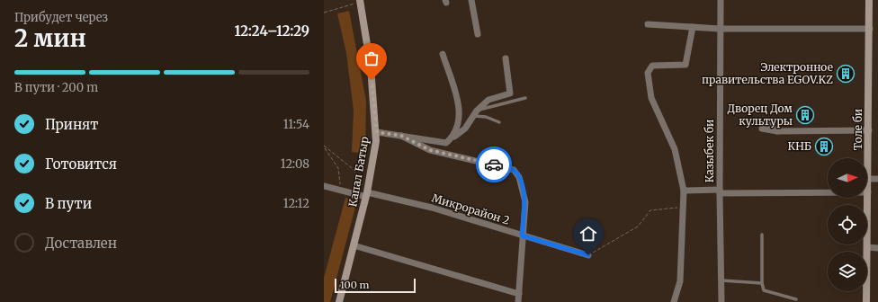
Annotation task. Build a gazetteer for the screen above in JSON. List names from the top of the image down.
{
  "streets": {
    "main road": ["Толе би", "Капал Батыр"],
    "street": ["Казыбек би", "Микрорайон 2"]
  },
  "crossings": [
    ["Капал Батыр", "Микрорайон 2"]
  ],
  "places": {
    "building": ["Электронное правительства EGOV.KZ", "Дворец Дом культуры", "КНБ"]
  },
  "scale_bar": "100 m",
  "north": "right",
  "page": {
    "heading": ["2 мин", "Прибудет через", "12:24–12:29"],
    "bar": "В пути · 200 m",
    "list": [
      ["Принят", "11:54"],
      ["Готовится", "12:08"],
      ["В пути", "12:12"],
      "Доставлен"
    ],
    "scale": "100 m"
  }
}
